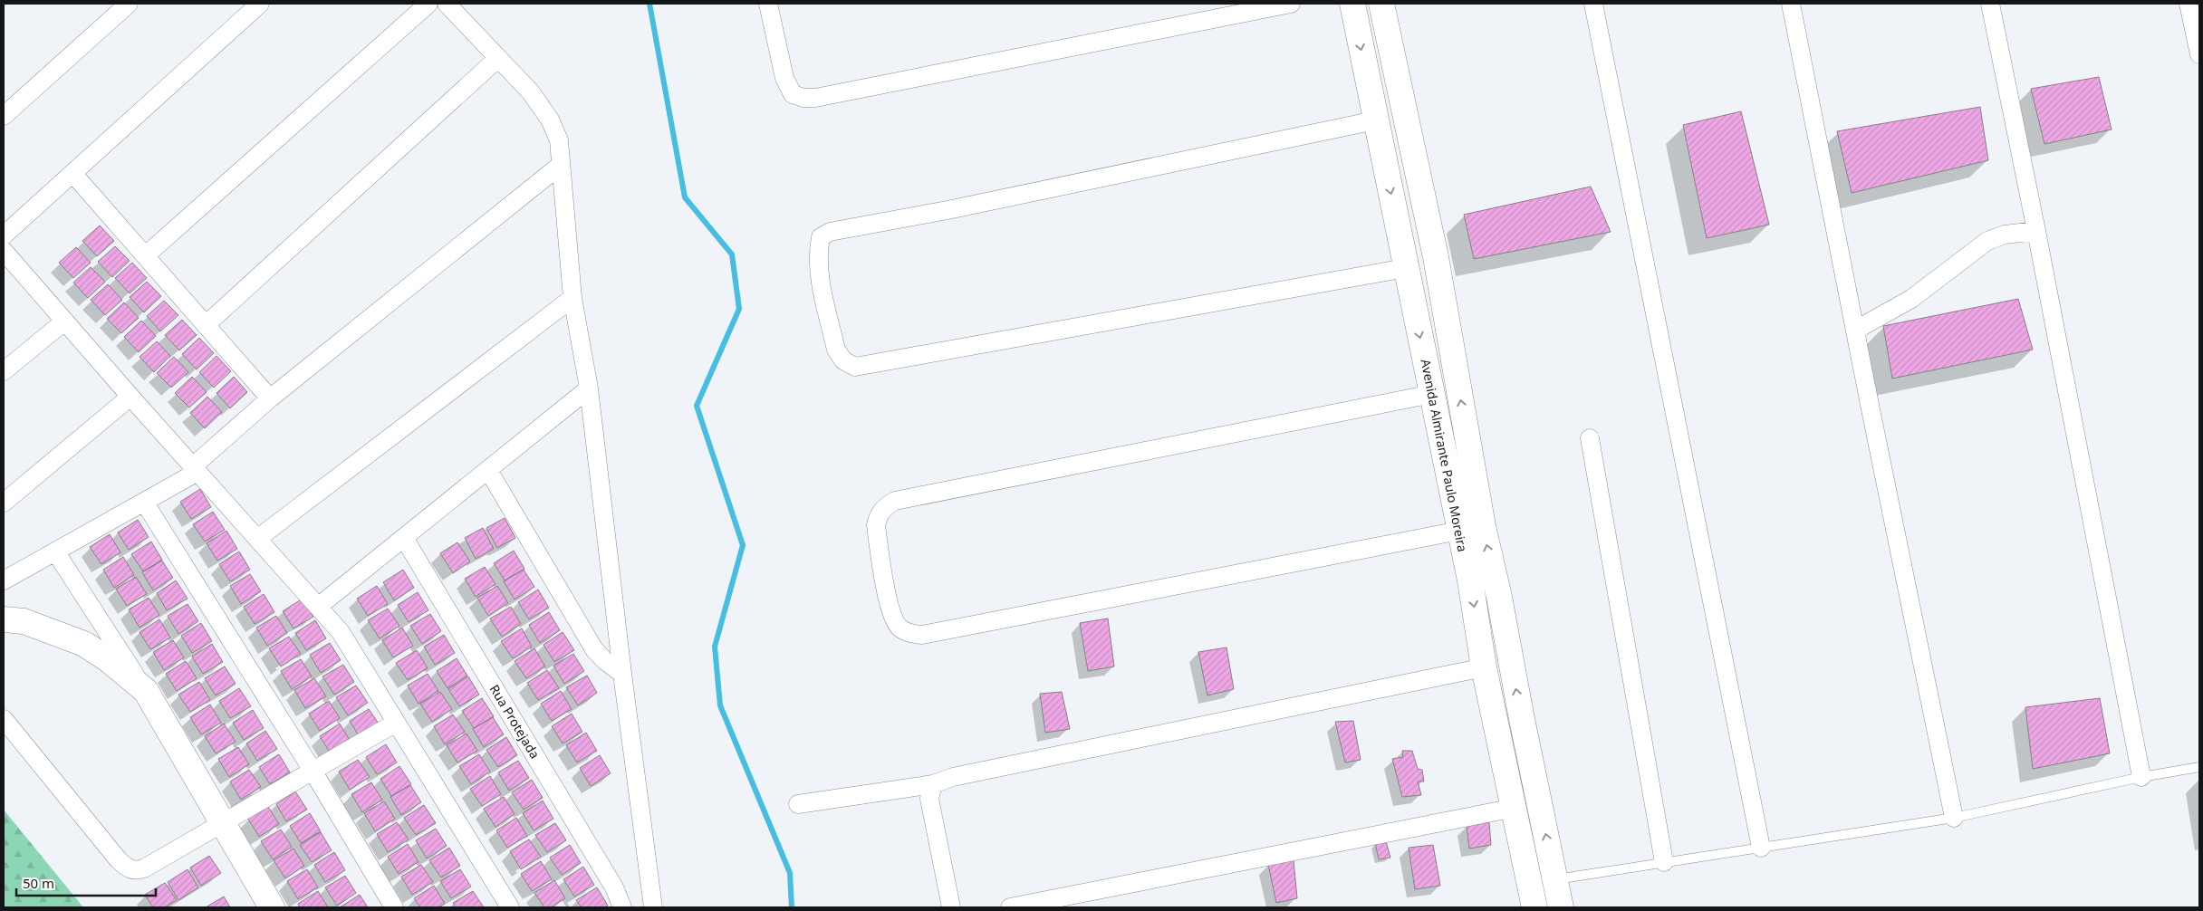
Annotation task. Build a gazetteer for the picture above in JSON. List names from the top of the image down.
{
  "streets": {
    "main road": ["Avenida Almirante Paulo Moreira"],
    "street": ["Rua Protejada"]
  },
  "scale_bar": "50 m"
}
